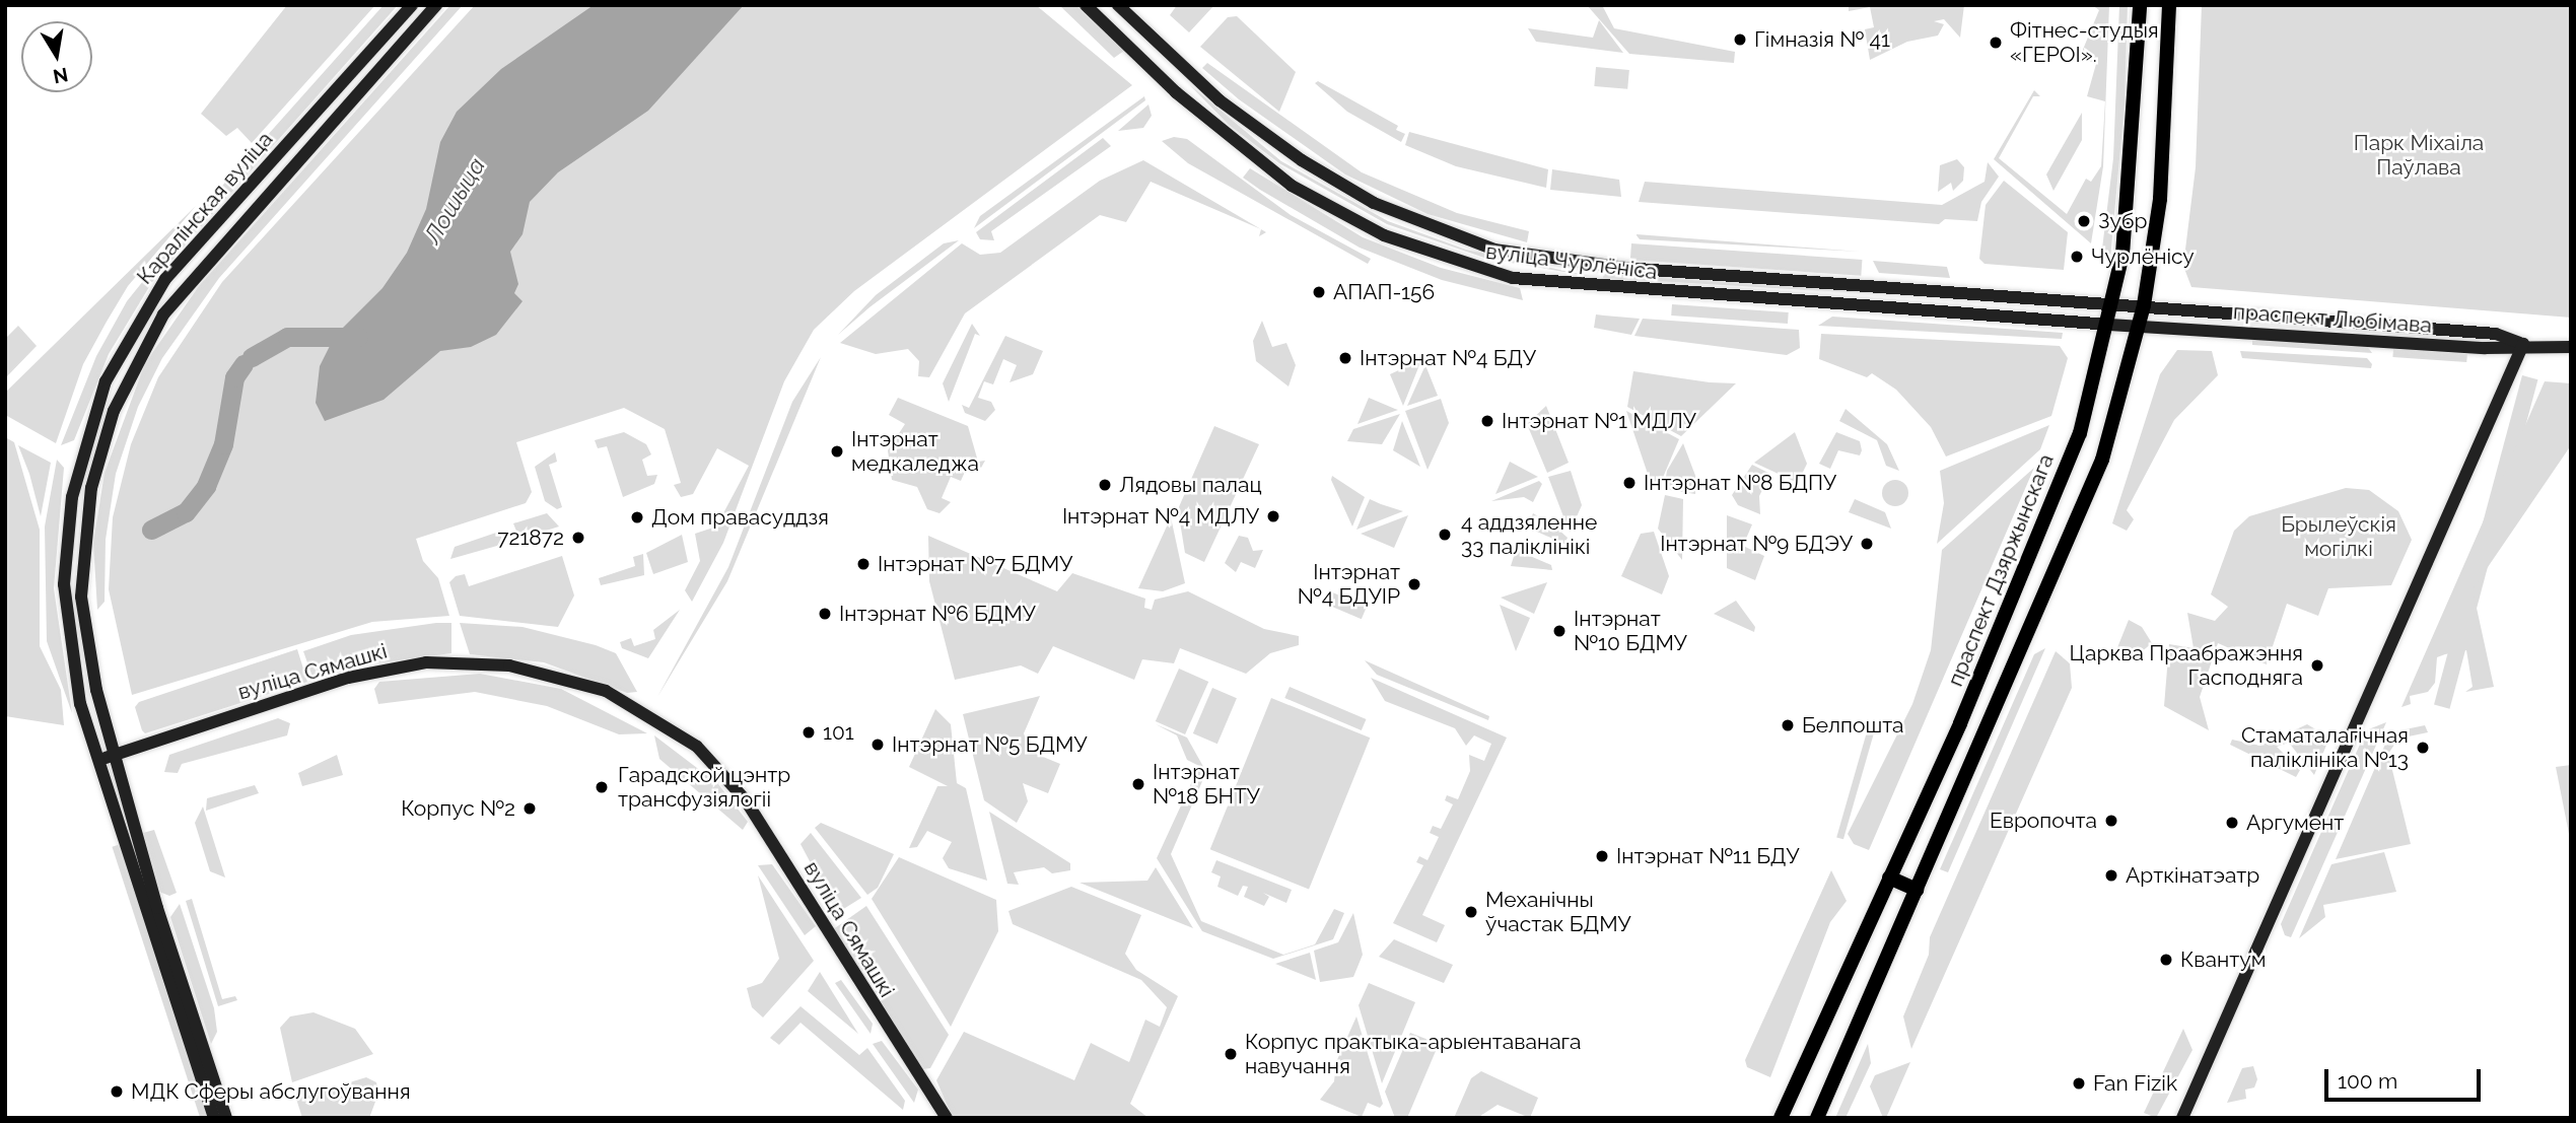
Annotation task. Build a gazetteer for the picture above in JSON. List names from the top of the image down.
{
  "streets": {
    "main road": [
      "Каралінская вуліца",
      "вуліца Чурлёніса",
      "праспект Любімава",
      "праспект Дзяржынскага",
      "вуліца Сямашкі"
    ]
  },
  "crossings": [
    ["Каралінская вуліца", "вуліца Сямашкі"],
    ["вуліца Чурлёніса", "праспект Любімава"],
    ["вуліца Чурлёніса", "праспект Дзяржынскага"]
  ],
  "water": ["Лошыца"],
  "parks": ["Парк Міхаіла Паўлава", "Брылеўскія могілкі"],
  "places": [
    "Гімназія № 41",
    "Фітнес-студыя «ГЕРОІ».",
    "Зубр",
    "Чурлёнісу",
    "АПАП-156",
    "Інтэрнат №4 БДУ",
    "Інтэрнат №1 МДЛУ",
    "Інтэрнат медкаледжа",
    "Інтэрнат №8 БДПУ",
    "Лядовы палац",
    "Інтэрнат №4 МДЛУ",
    "Дом правасуддзя",
    "4 аддзяленне 33 паліклінікі",
    "721872",
    "Інтэрнат №9 БДЭУ",
    "Інтэрнат №7 БДМУ",
    "Інтэрнат №4 БДУІР",
    "Інтэрнат №6 БДМУ",
    "Інтэрнат №10 БДМУ",
    "Царква Праабражэння Гасподняга",
    "Белпошта",
    "101",
    "Інтэрнат №5 БДМУ",
    "Стаматалагічная паліклініка №13",
    "Інтэрнат №18 БНТУ",
    "Гарадской цэнтр трансфузіялогіі",
    "Корпус №2",
    "Европочта",
    "Аргумент",
    "Інтэрнат №11 БДУ",
    "Арткінатэатр",
    "Механічны ўчастак БДМУ",
    "Квантум",
    "Корпус практыка-арыентаванага навучання",
    "Fan Fizik",
    "МДК Сферы абслугоўвання"
  ],
  "scale_bar": "100 m",
  "north": "bottom"
}
